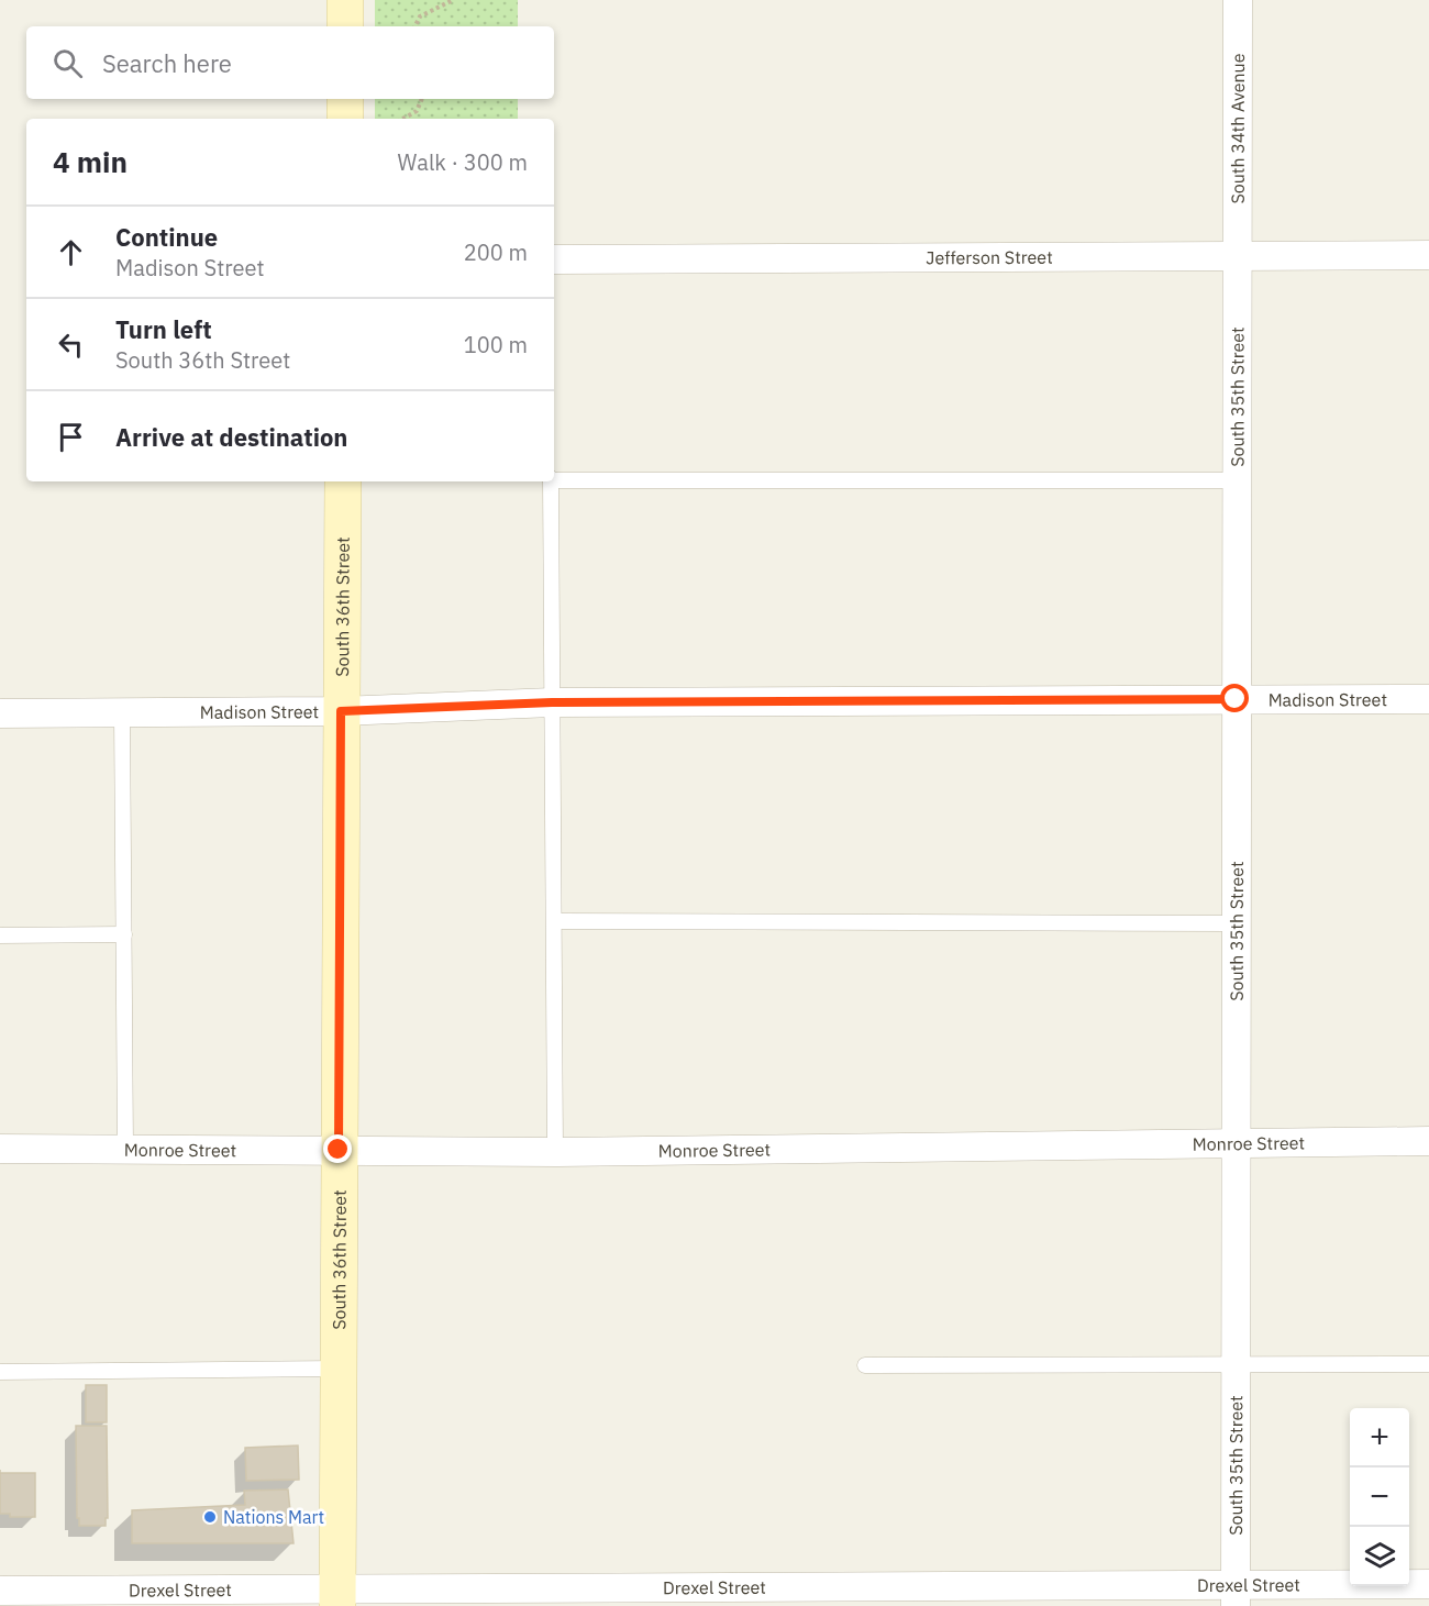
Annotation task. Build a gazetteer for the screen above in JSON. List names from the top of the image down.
{
  "streets": {
    "main road": ["South 36th Street"],
    "street": [
      "South 34th Avenue",
      "Jefferson Street",
      "South 35th Street",
      "Madison Street",
      "Monroe Street",
      "Drexel Street"
    ]
  },
  "crossings": [
    ["South 34th Avenue", "Jefferson Street"],
    ["South 34th Avenue", "South 35th Street"],
    ["Jefferson Street", "South 35th Street"],
    ["South 35th Street", "Madison Street"],
    ["South 35th Street", "Monroe Street"],
    ["South 35th Street", "Drexel Street"],
    ["South 36th Street", "Madison Street"],
    ["South 36th Street", "Monroe Street"],
    ["South 36th Street", "Drexel Street"]
  ],
  "places": ["Nations Mart"],
  "page": {
    "search": "Search here",
    "heading": ["4 min", "Walk · 300 m"],
    "list": [
      ["Continue", "Madison Street", "200 m"],
      ["Turn left", "South 36th Street", "100 m"],
      "Arrive at destination"
    ],
    "map_buttons": ["+", "−"]
  }
}
